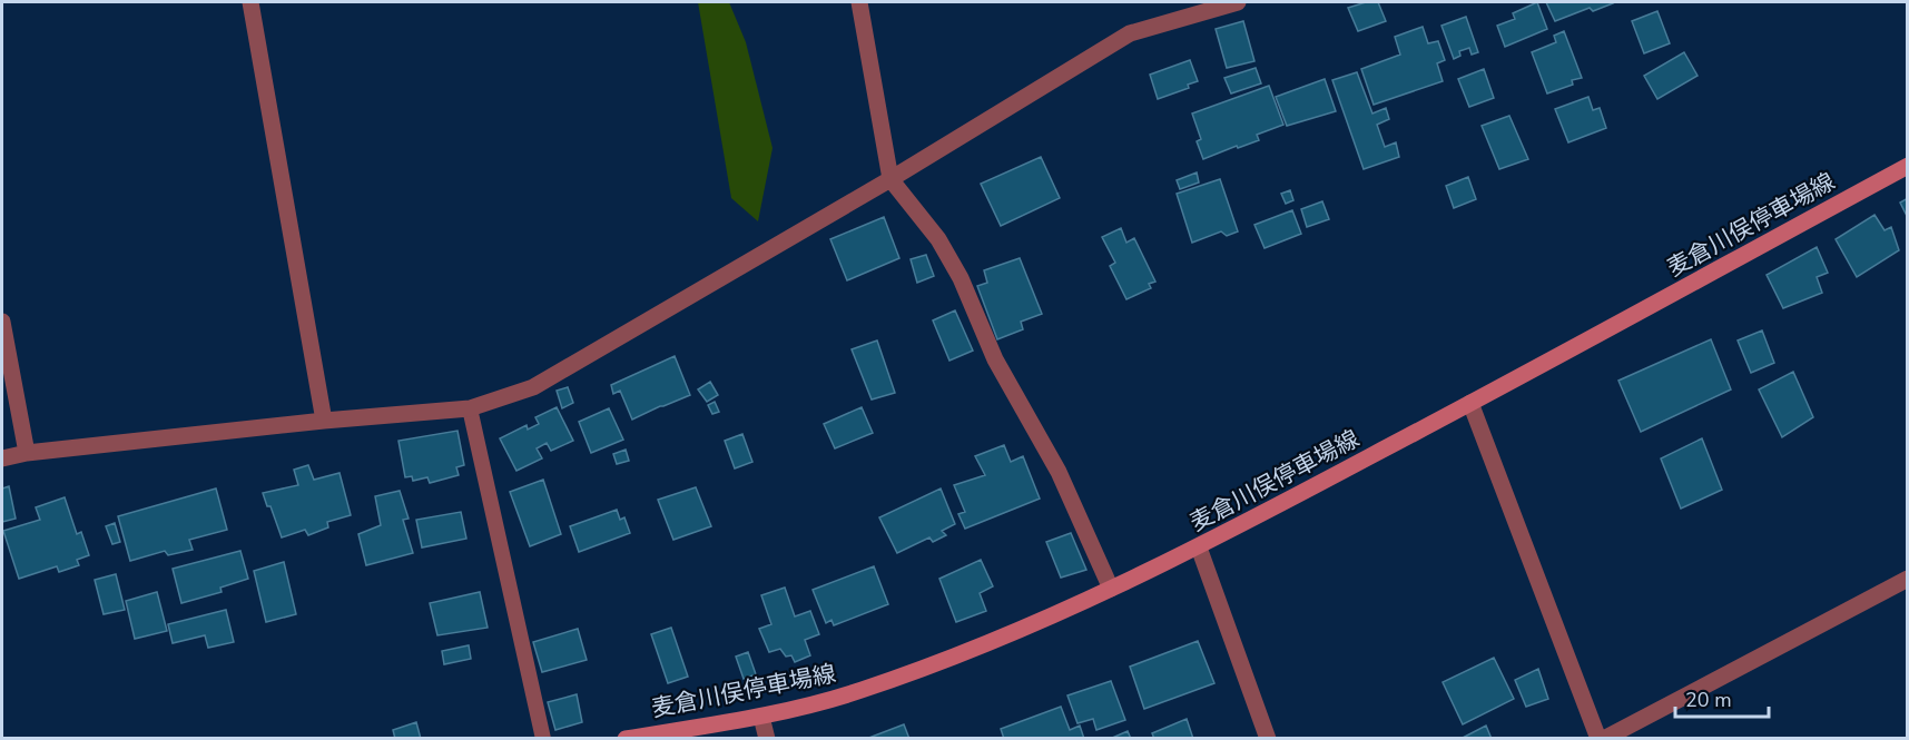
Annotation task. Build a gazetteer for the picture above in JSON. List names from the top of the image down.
{
  "streets": {
    "main road": ["麦倉川俣停車場線"]
  },
  "scale_bar": "20 m"
}
